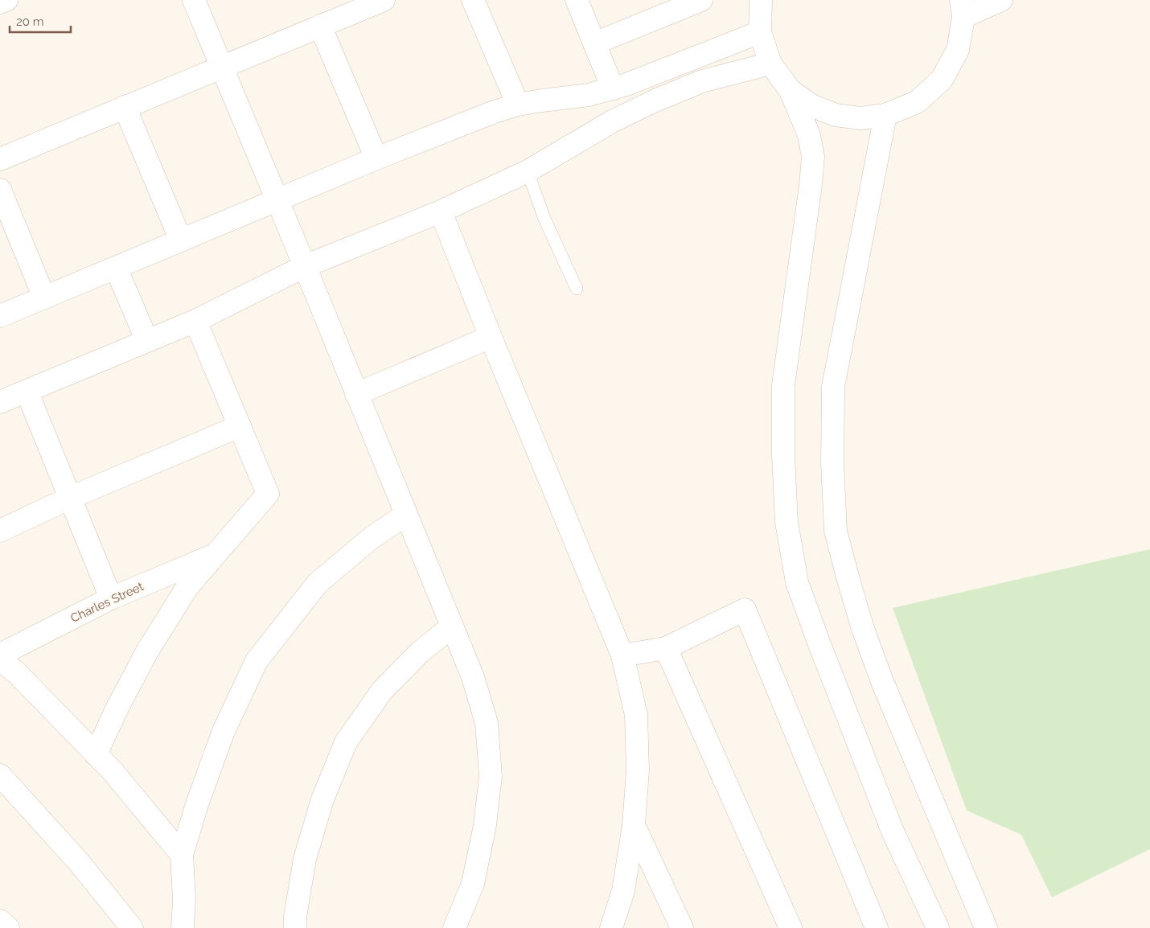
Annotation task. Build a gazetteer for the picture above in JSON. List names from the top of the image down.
{
  "streets": {
    "street": ["Charles Street"]
  },
  "scale_bar": "20 m"
}
